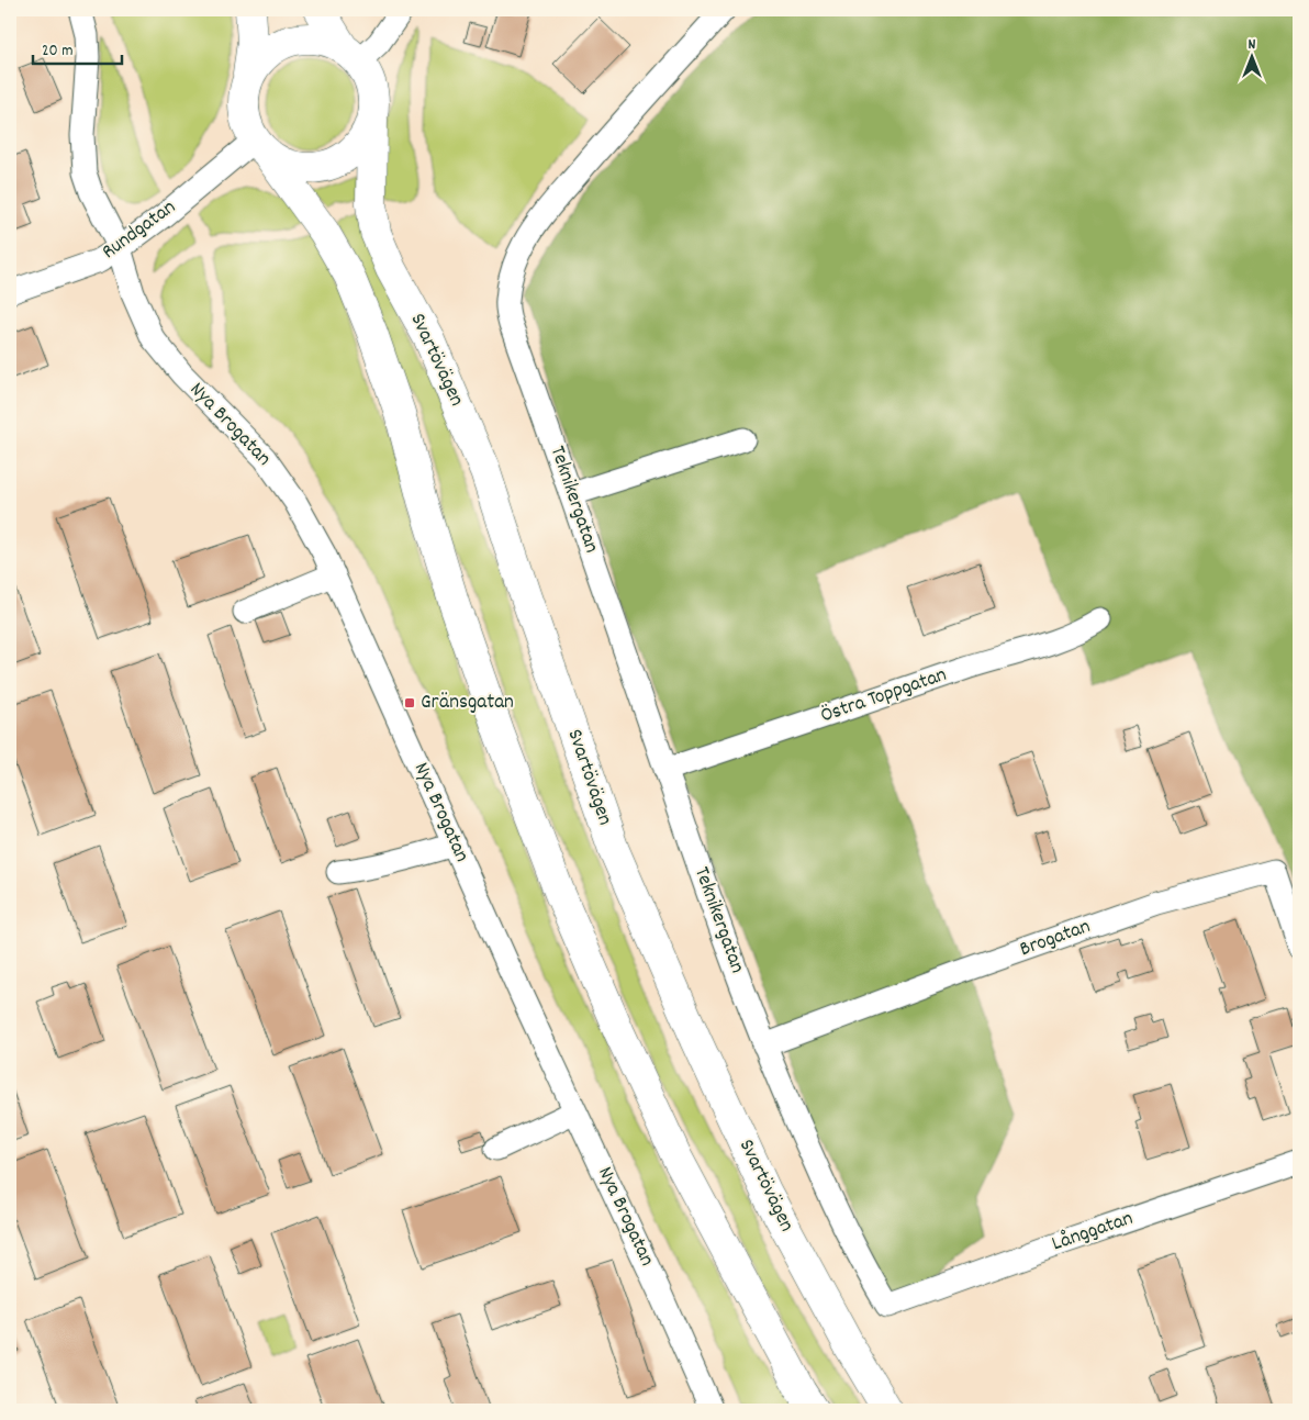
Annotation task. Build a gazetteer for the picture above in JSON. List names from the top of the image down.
{
  "streets": {
    "main road": ["Svartövägen"],
    "street": [
      "Rundgatan",
      "Nya Brogatan",
      "Teknikergatan",
      "Östra Toppgatan",
      "Brogatan",
      "Långgatan"
    ]
  },
  "crossings": [
    ["Rundgatan", "Svartövägen"],
    ["Rundgatan", "Nya Brogatan"],
    ["Teknikergatan", "Östra Toppgatan"],
    ["Teknikergatan", "Brogatan"],
    ["Teknikergatan", "Långgatan"]
  ],
  "places": {
    "transit": ["Gränsgatan"]
  },
  "scale_bar": "20 m",
  "north": "top"
}
